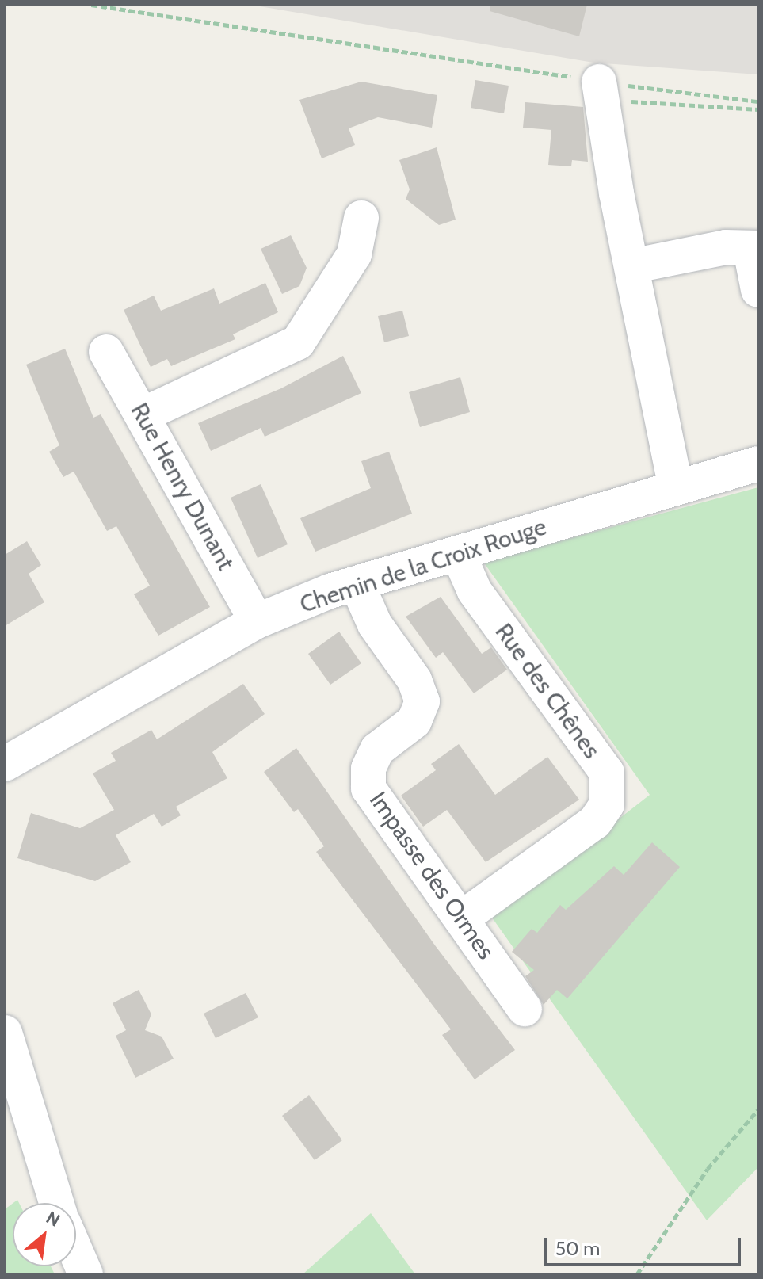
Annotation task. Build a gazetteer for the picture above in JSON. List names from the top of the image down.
{
  "streets": {
    "street": [
      "Rue Henry Dunant",
      "Chemin de la Croix Rouge",
      "Rue des Chênes",
      "Impasse des Ormes"
    ]
  },
  "crossings": [
    ["Rue Henry Dunant", "Chemin de la Croix Rouge"],
    ["Chemin de la Croix Rouge", "Rue des Chênes"],
    ["Chemin de la Croix Rouge", "Impasse des Ormes"],
    ["Rue des Chênes", "Impasse des Ormes"]
  ],
  "scale_bar": "50 m",
  "north": "top right"
}
